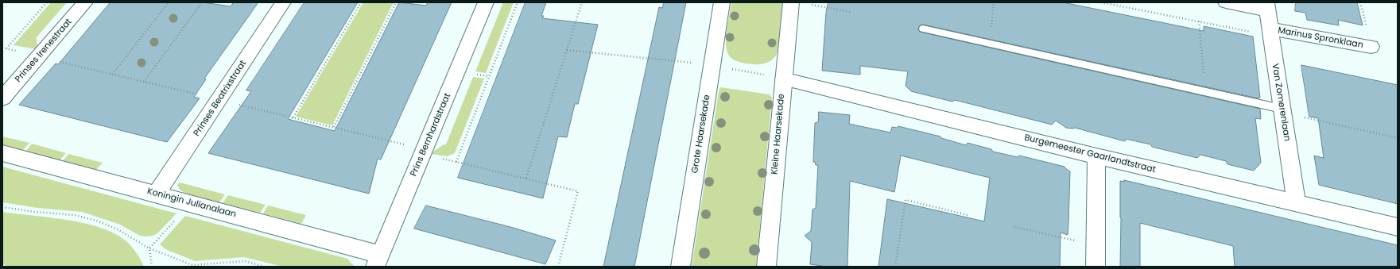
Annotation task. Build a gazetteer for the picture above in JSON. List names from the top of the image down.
{
  "streets": {
    "street": [
      "Marinus Spronklaan",
      "Prinses Irenestraat",
      "Prinses Beatrixstraat",
      "Van Zomerenlaan",
      "Grote Haarsekade",
      "Kleine Haarsekade",
      "Prins Bernhardstraat",
      "Burgemeester Gaarlandtstraat",
      "Koningin Julianalaan"
    ]
  },
  "crossings": [
    ["Marinus Spronklaan", "Van Zomerenlaan"],
    ["Prinses Beatrixstraat", "Koningin Julianalaan"],
    ["Van Zomerenlaan", "Burgemeester Gaarlandtstraat"],
    ["Kleine Haarsekade", "Burgemeester Gaarlandtstraat"],
    ["Prins Bernhardstraat", "Koningin Julianalaan"]
  ]
}
